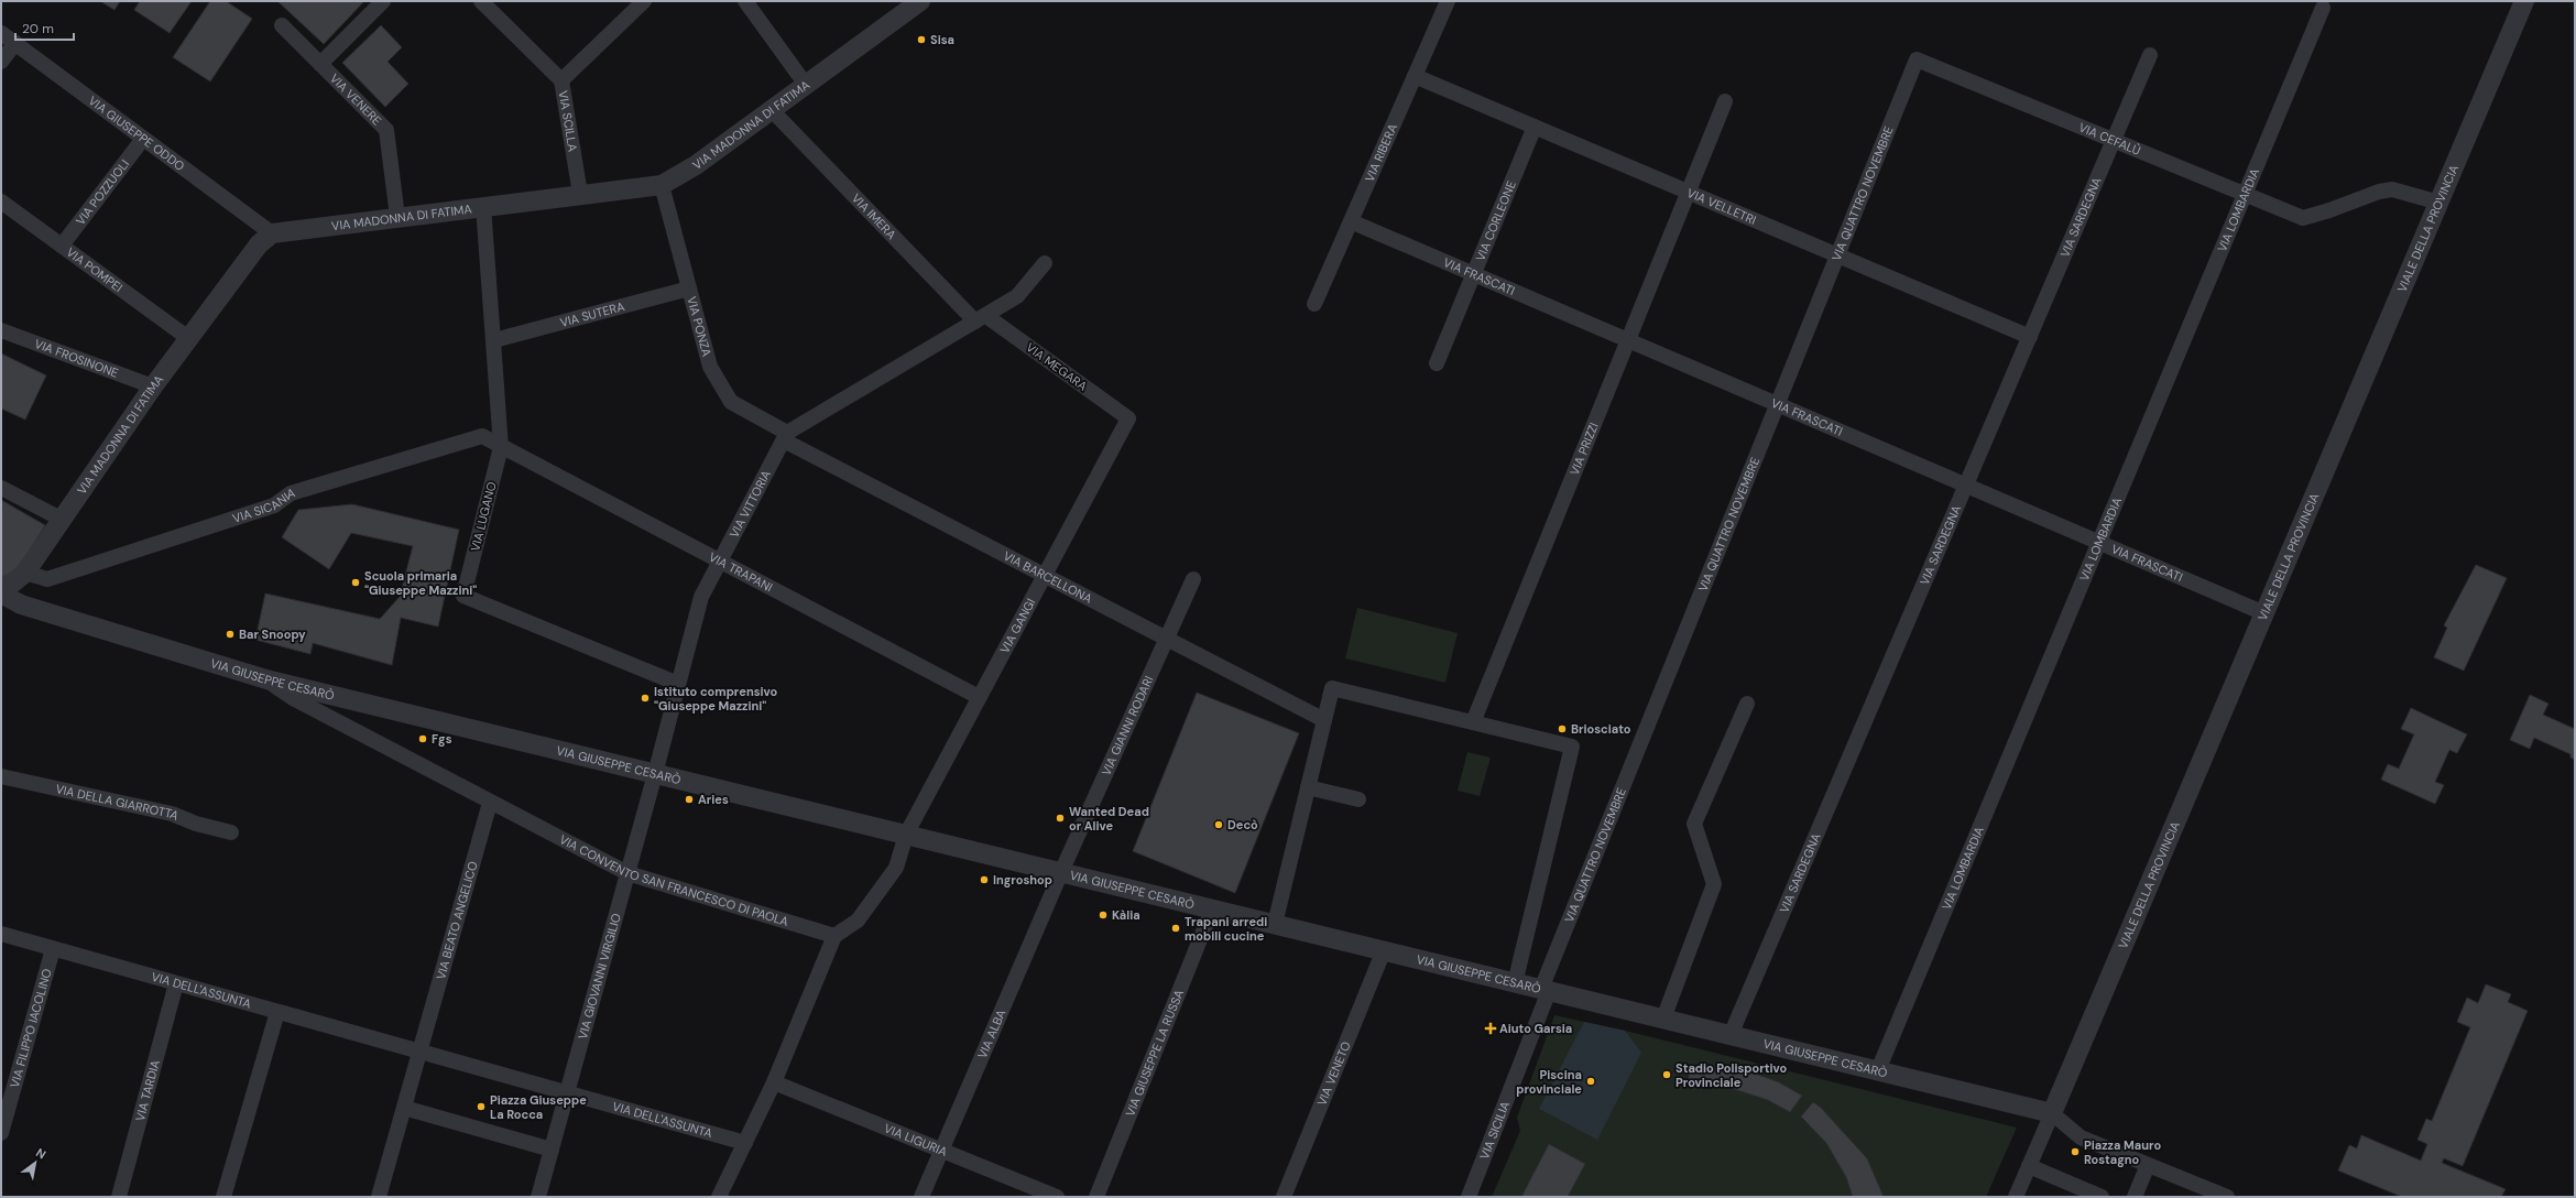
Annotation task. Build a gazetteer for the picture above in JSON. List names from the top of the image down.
{
  "streets": {
    "street": [
      "VIA VENERE",
      "VIA SCILLA",
      "VIA MADONNA DI FATIMA",
      "VIA GIUSEPPE ODDO",
      "VIA CEFALÙ",
      "VIA RIBERA",
      "VIA POZZUOLI",
      "VIA QUATTRO NOVEMBRE",
      "VIA VELLETRI",
      "VIA LOMBARDIA",
      "VIA IMERA",
      "VIA SARDEGNA",
      "VIA CORLEONE",
      "VIALE DELLA PROVINCIA",
      "VIA POMPEI",
      "VIA FRASCATI",
      "VIA SUTERA",
      "VIA PONZA",
      "VIA FROSINONE",
      "VIA MEGARA",
      "VIA PRIZZI",
      "VIA VITTORIA",
      "VIA SICANIA",
      "VIA LUGANO",
      "VIA TRAPANI",
      "VIA BARCELLONA",
      "VIA GANGI",
      "VIA GIUSEPPE CESARÒ",
      "VIA GIANNI RODARI",
      "VIA DELLA GIARROTTA",
      "VIA CONVENTO SAN FRANCESCO DI PAOLA",
      "VIA BEATO ANGELICO",
      "VIA GIOVANNI VIRGILIO",
      "VIA DELL'ASSUNTA",
      "VIA FILIPPO IACOLINO",
      "VIA ALBA",
      "VIA GIUSEPPE LA RUSSA",
      "VIA VENETO",
      "VIA TARDIA",
      "VIA SICILIA",
      "VIA LIGURIA"
    ]
  },
  "crossings": [
    ["VIA VENERE", "VIA MADONNA DI FATIMA"],
    ["VIA SCILLA", "VIA MADONNA DI FATIMA"],
    ["VIA MADONNA DI FATIMA", "VIA GIUSEPPE ODDO"],
    ["VIA MADONNA DI FATIMA", "VIA IMERA"],
    ["VIA MADONNA DI FATIMA", "VIA POMPEI"],
    ["VIA MADONNA DI FATIMA", "VIA PONZA"],
    ["VIA MADONNA DI FATIMA", "VIA FROSINONE"],
    ["VIA MADONNA DI FATIMA", "VIA SICANIA"],
    ["VIA MADONNA DI FATIMA", "VIA LUGANO"],
    ["VIA GIUSEPPE ODDO", "VIA POZZUOLI"],
    ["VIA CEFALÙ", "VIA QUATTRO NOVEMBRE"],
    ["VIA CEFALÙ", "VIA LOMBARDIA"],
    ["VIA CEFALÙ", "VIA SARDEGNA"],
    ["VIA CEFALÙ", "VIALE DELLA PROVINCIA"],
    ["VIA RIBERA", "VIA VELLETRI"],
    ["VIA RIBERA", "VIA FRASCATI"],
    ["VIA POZZUOLI", "VIA POMPEI"],
    ["VIA QUATTRO NOVEMBRE", "VIA VELLETRI"],
    ["VIA QUATTRO NOVEMBRE", "VIA FRASCATI"],
    ["VIA QUATTRO NOVEMBRE", "VIA GIUSEPPE CESARÒ"],
    ["VIA QUATTRO NOVEMBRE", "VIA SICILIA"],
    ["VIA VELLETRI", "VIA SARDEGNA"],
    ["VIA VELLETRI", "VIA CORLEONE"],
    ["VIA VELLETRI", "VIA PRIZZI"],
    ["VIA LOMBARDIA", "VIA FRASCATI"],
    ["VIA LOMBARDIA", "VIA GIUSEPPE CESARÒ"],
    ["VIA IMERA", "VIA MEGARA"],
    ["VIA SARDEGNA", "VIA FRASCATI"],
    ["VIA SARDEGNA", "VIA GIUSEPPE CESARÒ"],
    ["VIA CORLEONE", "VIA FRASCATI"],
    ["VIALE DELLA PROVINCIA", "VIA FRASCATI"],
    ["VIALE DELLA PROVINCIA", "VIA GIUSEPPE CESARÒ"],
    ["VIA FRASCATI", "VIA PRIZZI"],
    ["VIA SUTERA", "VIA PONZA"],
    ["VIA SUTERA", "VIA LUGANO"],
    ["VIA PONZA", "VIA VITTORIA"],
    ["VIA PONZA", "VIA BARCELLONA"],
    ["VIA MEGARA", "VIA GANGI"],
    ["VIA VITTORIA", "VIA LUGANO"],
    ["VIA VITTORIA", "VIA TRAPANI"],
    ["VIA VITTORIA", "VIA BARCELLONA"],
    ["VIA VITTORIA", "VIA GIUSEPPE CESARÒ"],
    ["VIA VITTORIA", "VIA CONVENTO SAN FRANCESCO DI PAOLA"],
    ["VIA VITTORIA", "VIA GIOVANNI VIRGILIO"],
    ["VIA SICANIA", "VIA LUGANO"],
    ["VIA SICANIA", "VIA TRAPANI"],
    ["VIA LUGANO", "VIA TRAPANI"],
    ["VIA TRAPANI", "VIA GANGI"],
    ["VIA BARCELLONA", "VIA GANGI"],
    ["VIA BARCELLONA", "VIA GIANNI RODARI"],
    ["VIA GANGI", "VIA GIUSEPPE CESARÒ"],
    ["VIA GANGI", "VIA CONVENTO SAN FRANCESCO DI PAOLA"],
    ["VIA GIUSEPPE CESARÒ", "VIA GIANNI RODARI"],
    ["VIA GIUSEPPE CESARÒ", "VIA CONVENTO SAN FRANCESCO DI PAOLA"],
    ["VIA GIUSEPPE CESARÒ", "VIA ALBA"],
    ["VIA GIUSEPPE CESARÒ", "VIA GIUSEPPE LA RUSSA"],
    ["VIA GIUSEPPE CESARÒ", "VIA VENETO"],
    ["VIA GIUSEPPE CESARÒ", "VIA SICILIA"],
    ["VIA GIANNI RODARI", "VIA ALBA"],
    ["VIA CONVENTO SAN FRANCESCO DI PAOLA", "VIA BEATO ANGELICO"],
    ["VIA CONVENTO SAN FRANCESCO DI PAOLA", "VIA GIOVANNI VIRGILIO"],
    ["VIA BEATO ANGELICO", "VIA DELL'ASSUNTA"],
    ["VIA GIOVANNI VIRGILIO", "VIA DELL'ASSUNTA"],
    ["VIA DELL'ASSUNTA", "VIA FILIPPO IACOLINO"],
    ["VIA DELL'ASSUNTA", "VIA TARDIA"],
    ["VIA ALBA", "VIA LIGURIA"]
  ],
  "places": {
    "other": [
      "Sisa",
      "Scuola primaria \"Giuseppe Mazzini\"",
      "Bar Snoopy",
      "Istituto comprensivo \"Giuseppe Mazzini\"",
      "Briosciato",
      "Fgs",
      "Aries",
      "Wanted Dead or Alive",
      "Decò",
      "Ingroshop",
      "Kàlia",
      "Trapani arredi mobili cucine",
      "Stadio Polisportivo Provinciale",
      "Piscina provinciale",
      "Piazza Giuseppe La Rocca",
      "Piazza Mauro Rostagno"
    ],
    "health": ["Aiuto Garsia"]
  },
  "scale_bar": "20 m",
  "north": "top right"
}
